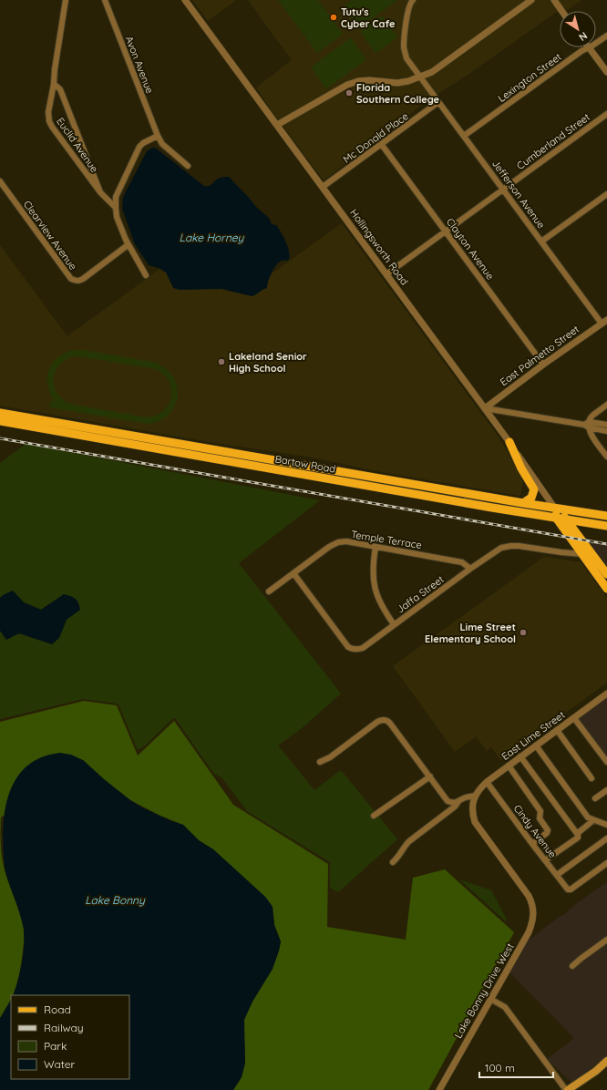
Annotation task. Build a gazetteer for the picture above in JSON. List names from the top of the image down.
{
  "streets": {
    "main road": ["Bartow Road"],
    "street": [
      "Avon Avenue",
      "Lexington Street",
      "Mc Donald Place",
      "Cumberland Street",
      "Euclid Avenue",
      "Jefferson Avenue",
      "Clearview Avenue",
      "Hollingsworth Road",
      "Clayton Avenue",
      "East Palmetto Street",
      "Temple Terrace",
      "Jaffa Street",
      "East Lime Street",
      "Cindy Avenue",
      "Lake Bonny Drive West"
    ]
  },
  "crossings": [
    ["Lexington Street", "Jefferson Avenue"],
    ["Mc Donald Place", "Jefferson Avenue"],
    ["Mc Donald Place", "Hollingsworth Road"],
    ["Mc Donald Place", "Clayton Avenue"],
    ["Cumberland Street", "Jefferson Avenue"],
    ["Cumberland Street", "Hollingsworth Road"],
    ["Cumberland Street", "Clayton Avenue"],
    ["Jefferson Avenue", "East Palmetto Street"],
    ["Hollingsworth Road", "East Palmetto Street"],
    ["Hollingsworth Road", "Bartow Road"],
    ["Clayton Avenue", "East Palmetto Street"],
    ["Temple Terrace", "Jaffa Street"],
    ["East Lime Street", "Cindy Avenue"],
    ["East Lime Street", "Lake Bonny Drive West"]
  ],
  "water": ["Lake Horney", "Lake Bonny"],
  "places": [
    "Tutu's Cyber Cafe",
    "Florida Southern College",
    "Lakeland Senior High School",
    "Lime Street Elementary School"
  ],
  "legend": [
    "Road",
    "Railway",
    "Park",
    "Water"
  ],
  "scale_bar": "100 m",
  "north": "bottom right"
}
